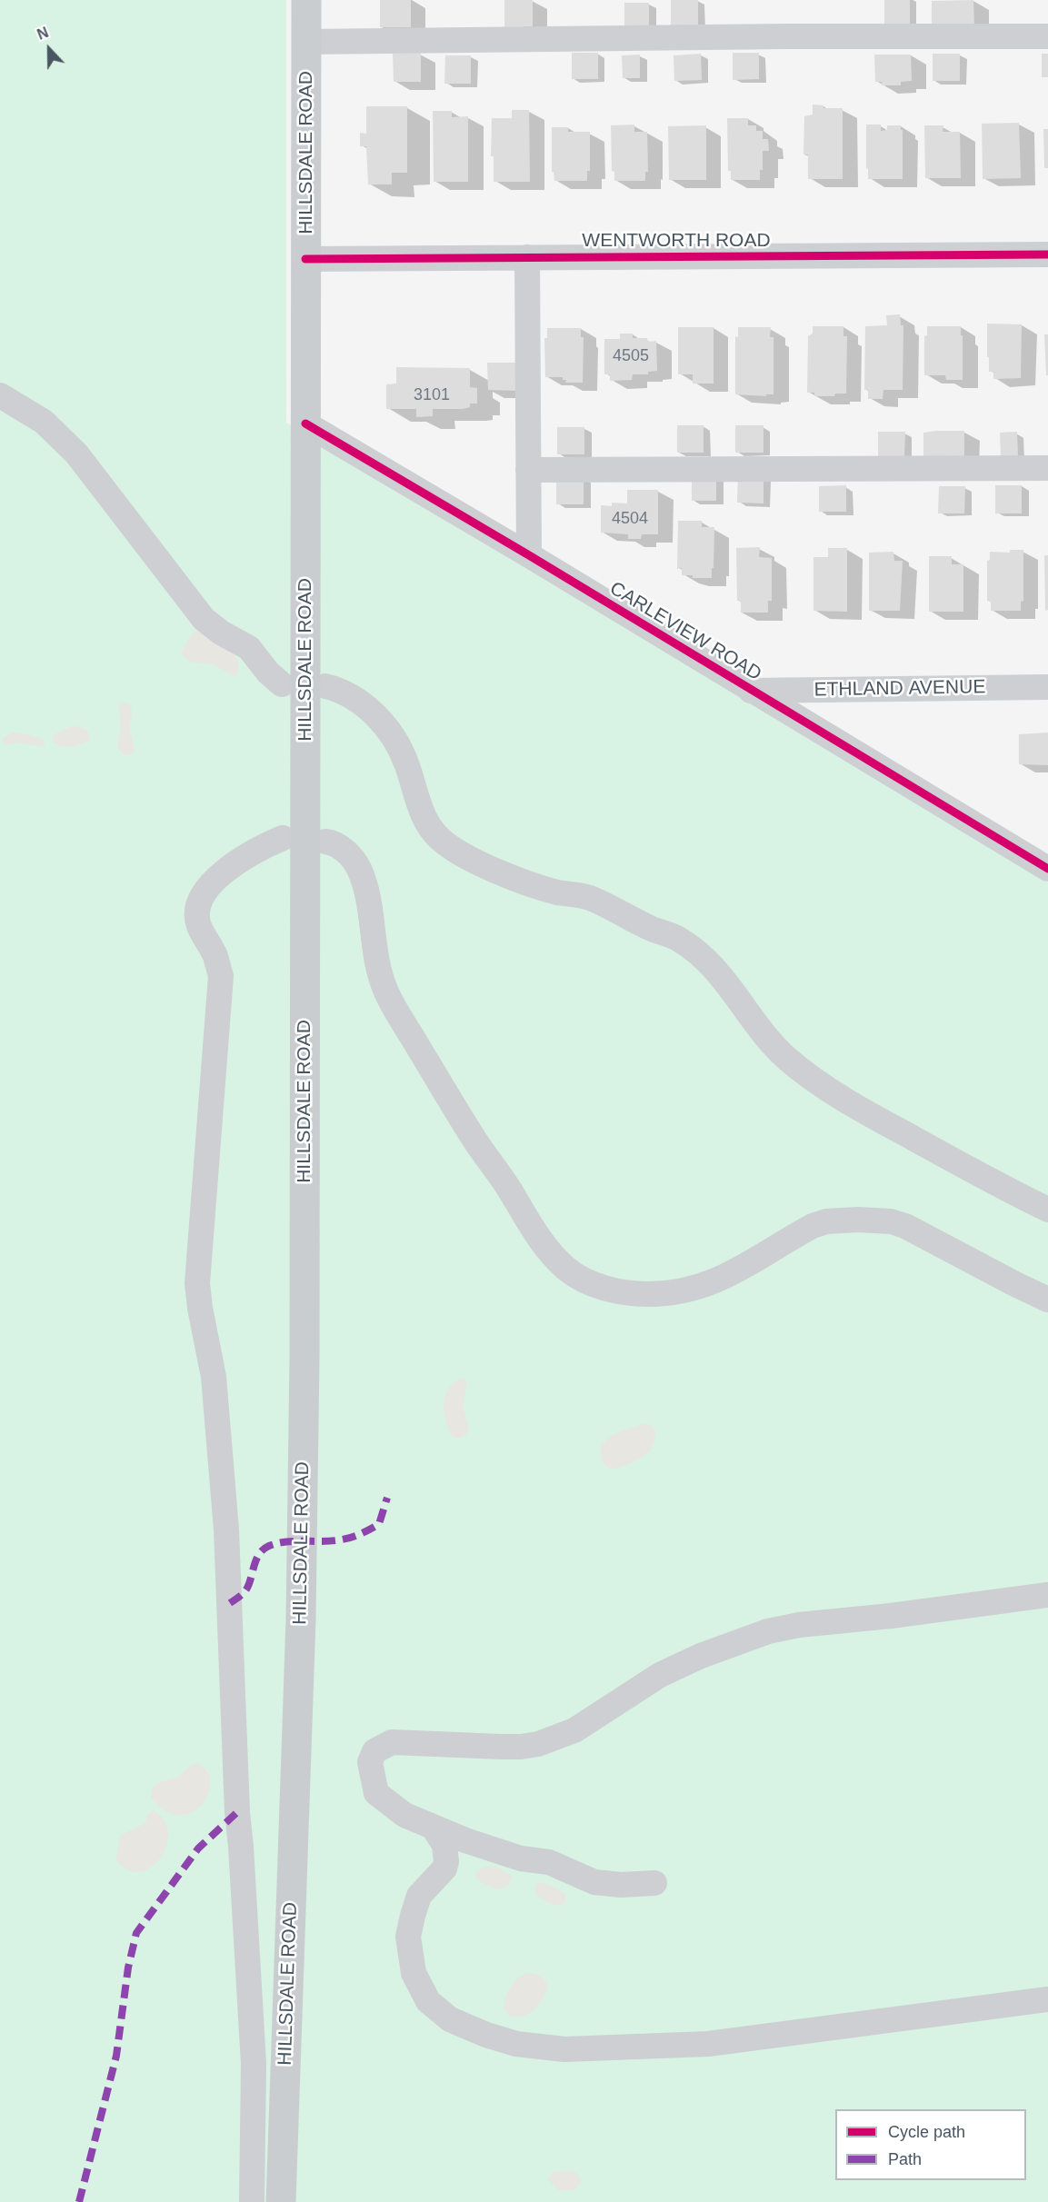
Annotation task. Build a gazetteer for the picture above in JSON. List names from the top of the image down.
{
  "streets": {
    "main road": ["HILLSDALE ROAD"],
    "street": ["WENTWORTH ROAD", "CARLEVIEW ROAD", "ETHLAND AVENUE"]
  },
  "crossings": [
    ["HILLSDALE ROAD", "WENTWORTH ROAD"],
    ["HILLSDALE ROAD", "CARLEVIEW ROAD"],
    ["CARLEVIEW ROAD", "ETHLAND AVENUE"]
  ],
  "house_numbers": ["4505", "3101", "4504"],
  "legend": ["Cycle path", "Path"],
  "north": "top"
}
